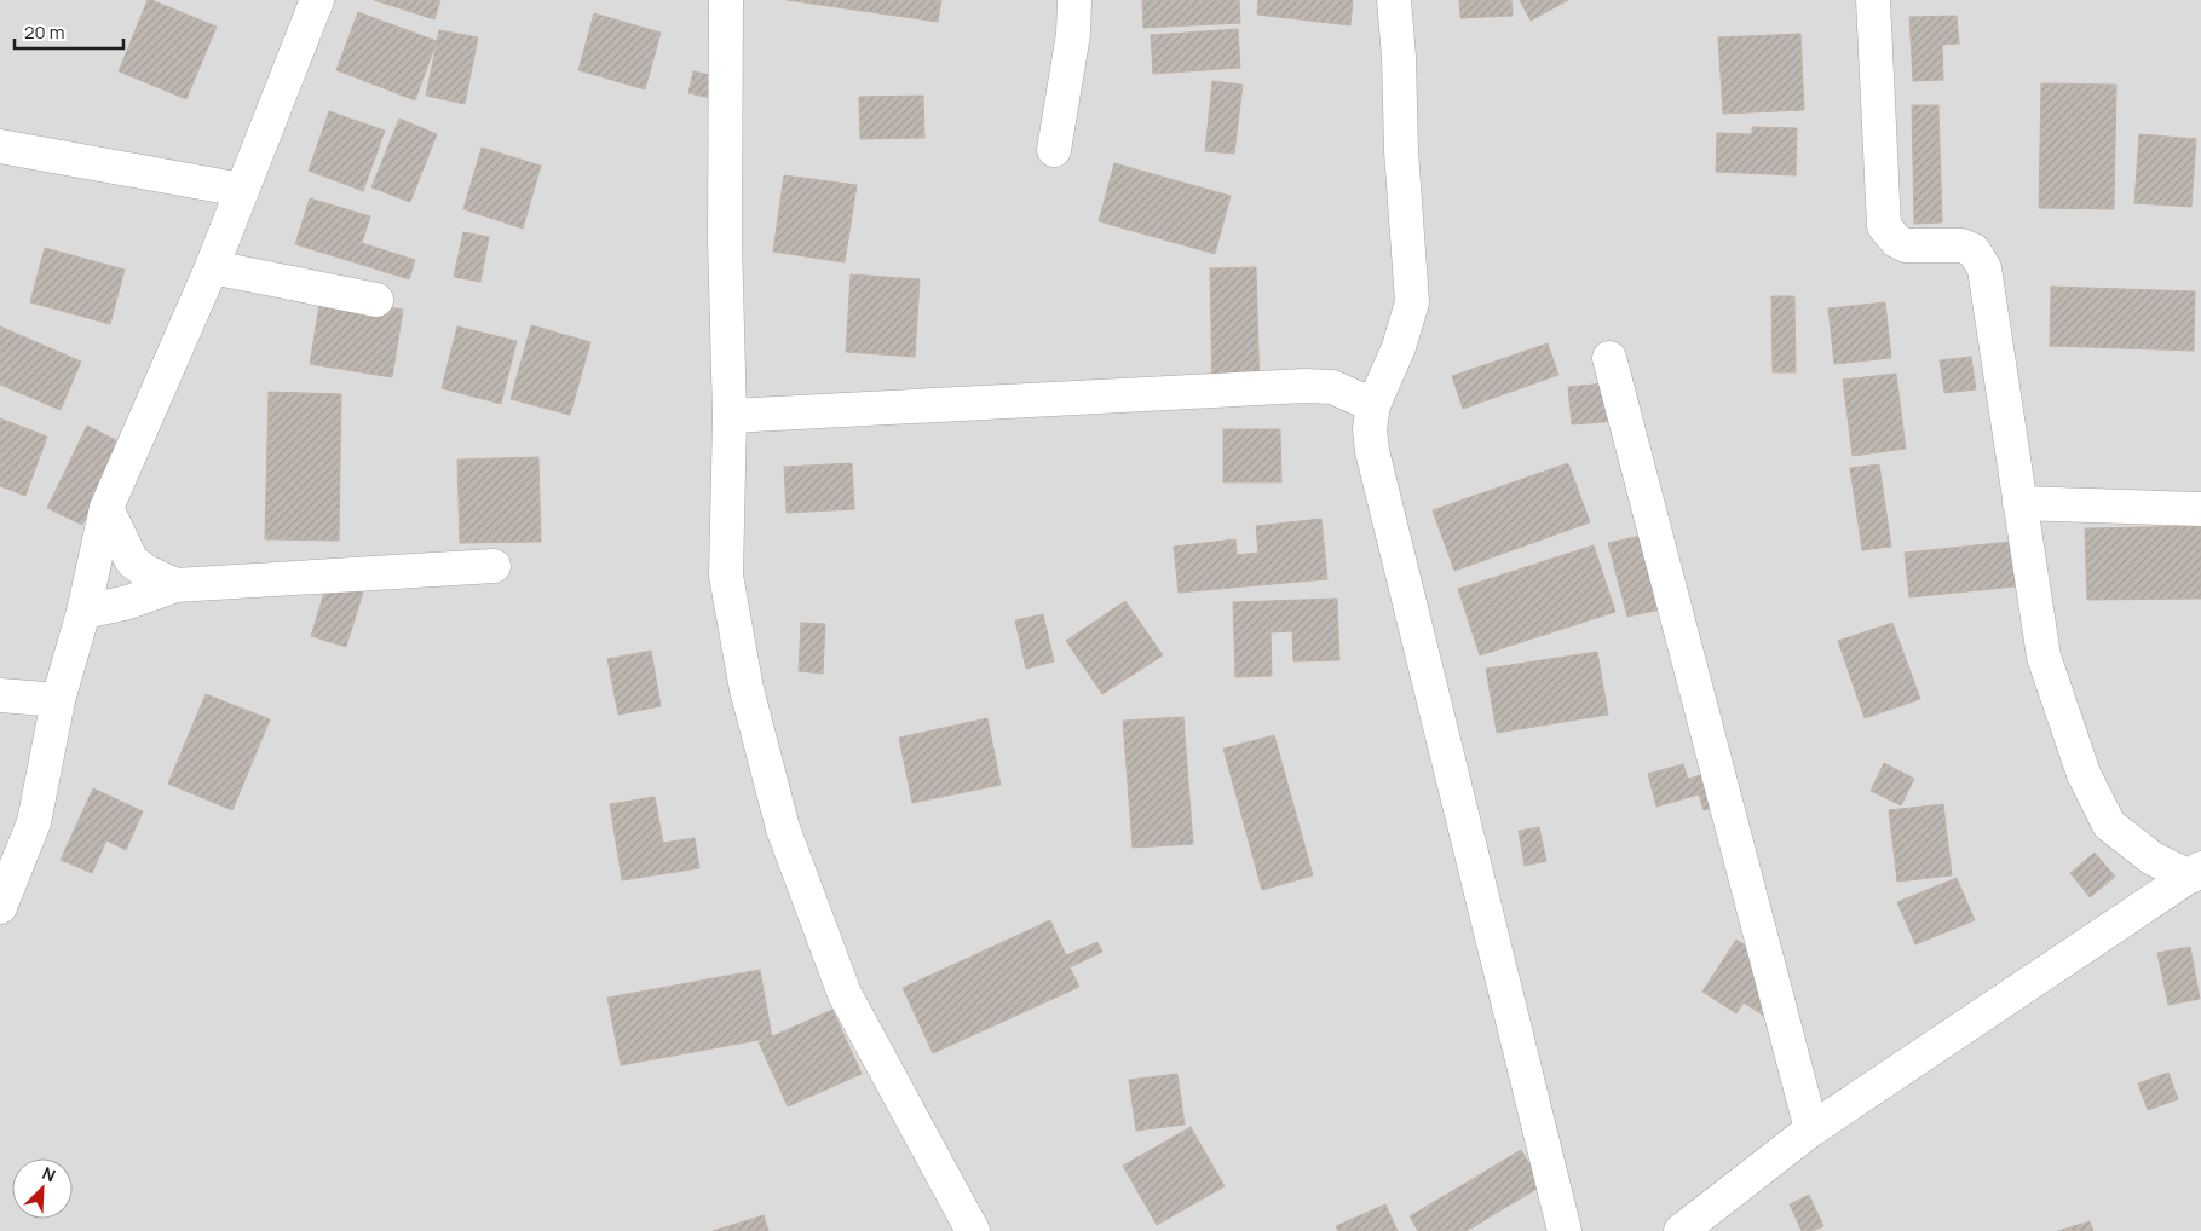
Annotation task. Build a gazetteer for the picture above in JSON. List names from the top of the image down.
{
  "scale_bar": "20 m",
  "north": "top right"
}
